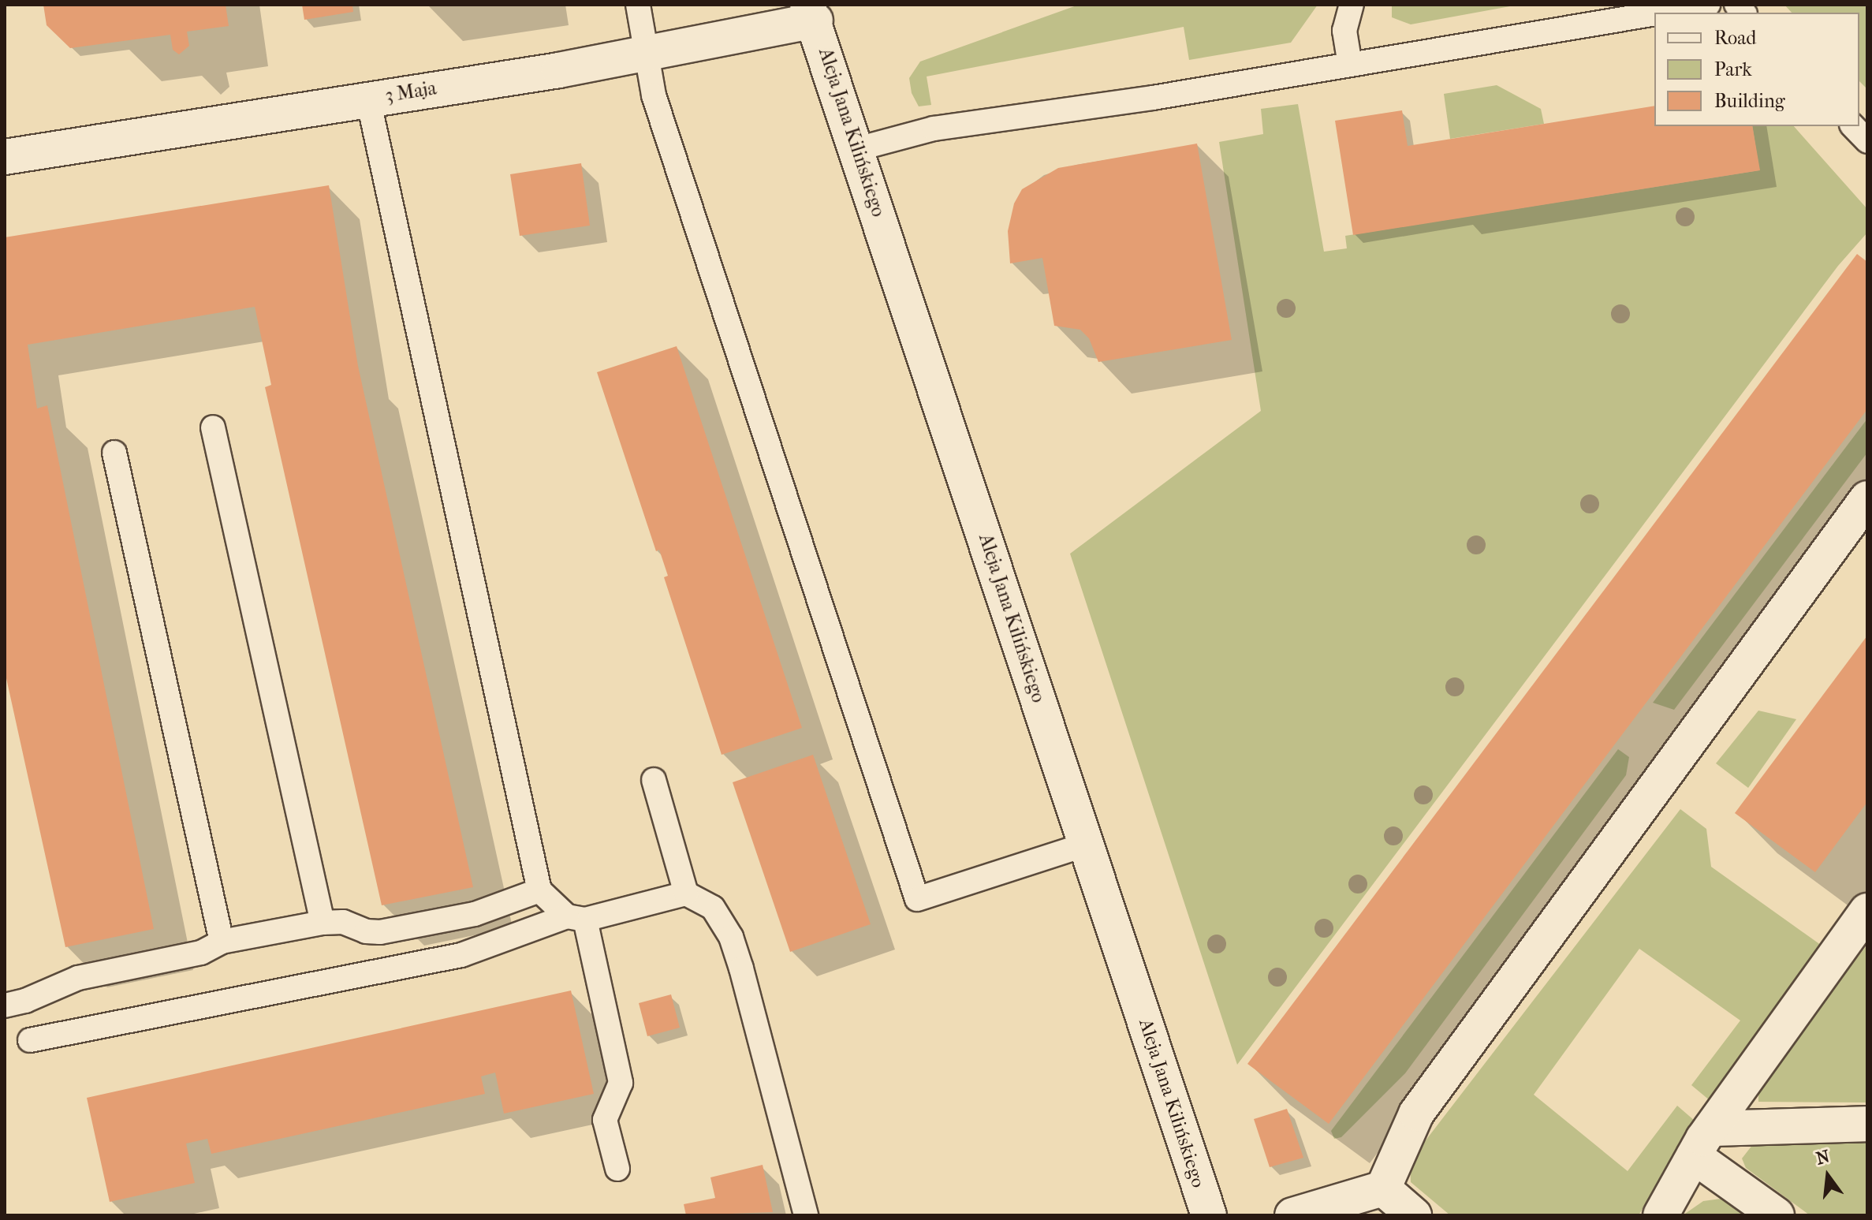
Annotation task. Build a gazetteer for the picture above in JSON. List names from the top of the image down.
{
  "streets": {
    "street": ["3 Maja", "Aleja Jana Kilińskiego"]
  },
  "crossings": [
    ["3 Maja", "Aleja Jana Kilińskiego"]
  ],
  "legend": ["Road", "Park", "Building"],
  "north": "top"
}
